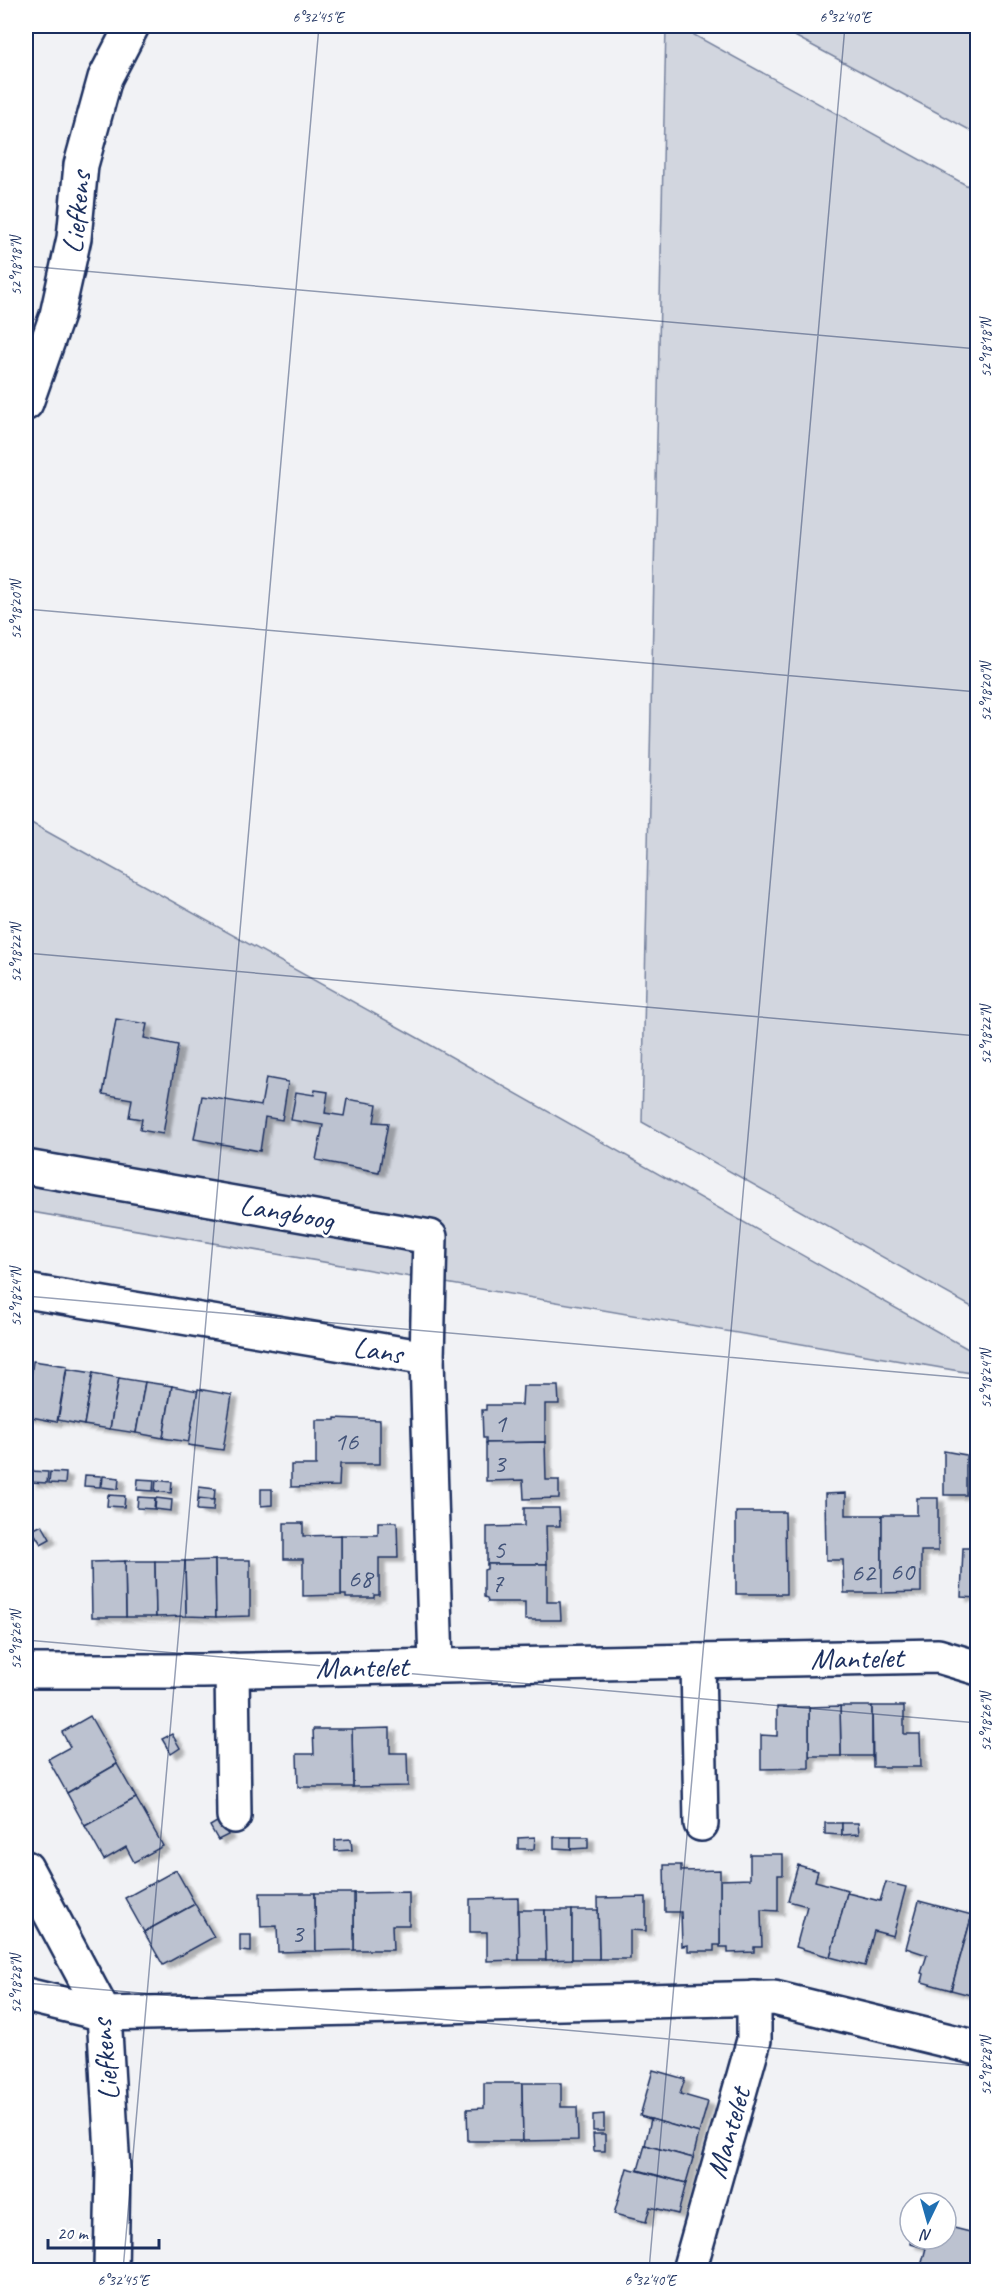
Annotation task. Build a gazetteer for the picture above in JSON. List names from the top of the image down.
{
  "streets": {
    "street": [
      "Liefkens",
      "Langboog",
      "Lans",
      "Mantelet"
    ]
  },
  "crossings": [
    ["Langboog", "Lans"],
    ["Lans", "Mantelet"]
  ],
  "house_numbers": [
    "1",
    "16",
    "3",
    "5",
    "60",
    "62",
    "68",
    "7",
    "3"
  ],
  "scale_bar": "20 m",
  "north": "bottom",
  "coordinates": [
    "6°32'45\"E",
    "6°32'40\"E",
    "52°18'18\"N",
    "52°18'20\"N",
    "52°18'22\"N",
    "52°18'24\"N",
    "52°18'26\"N",
    "52°18'28\"N"
  ]
}
